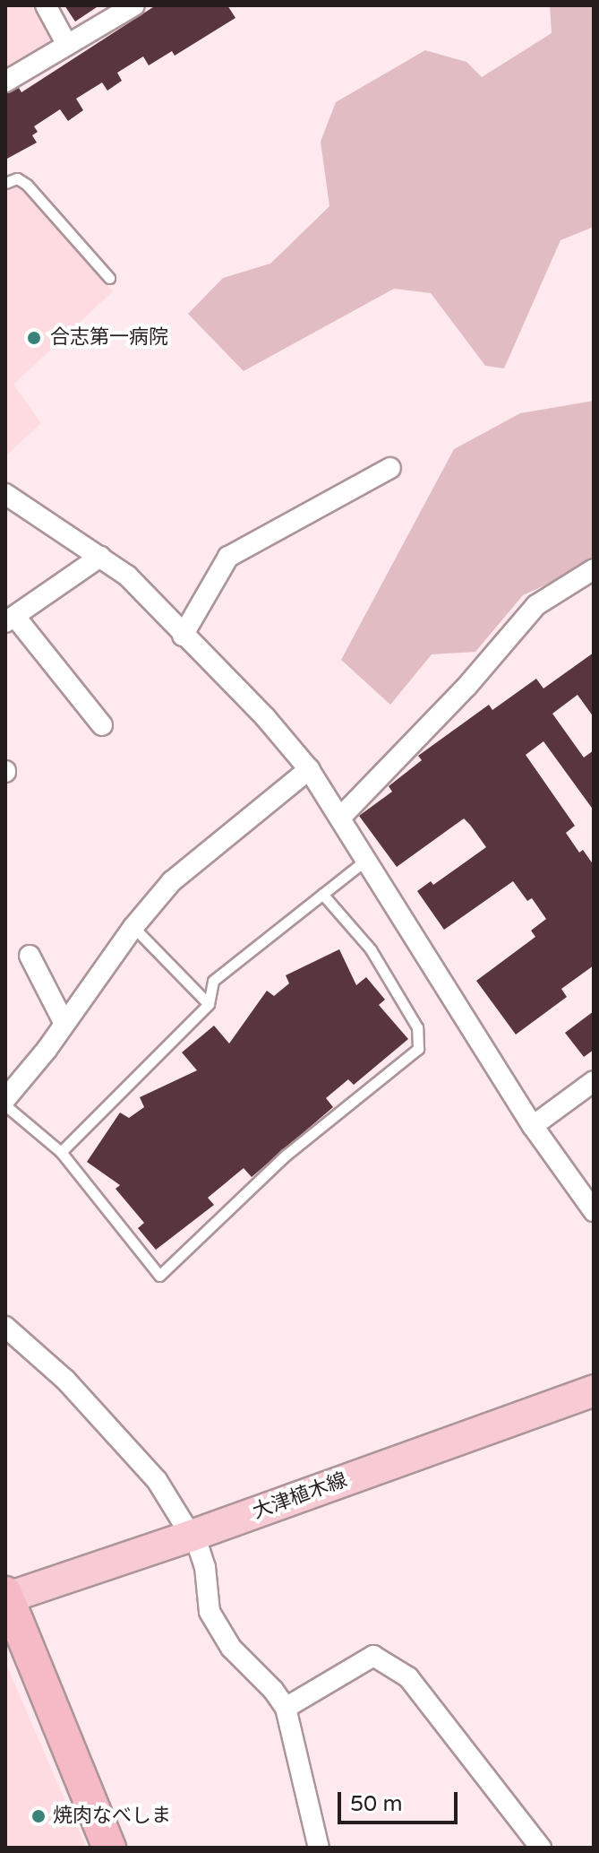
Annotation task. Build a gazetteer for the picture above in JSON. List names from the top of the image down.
{
  "streets": {
    "main road": ["大津植木線"]
  },
  "places": ["合志第一病院", "焼肉なべしま"],
  "scale_bar": "50 m"
}
